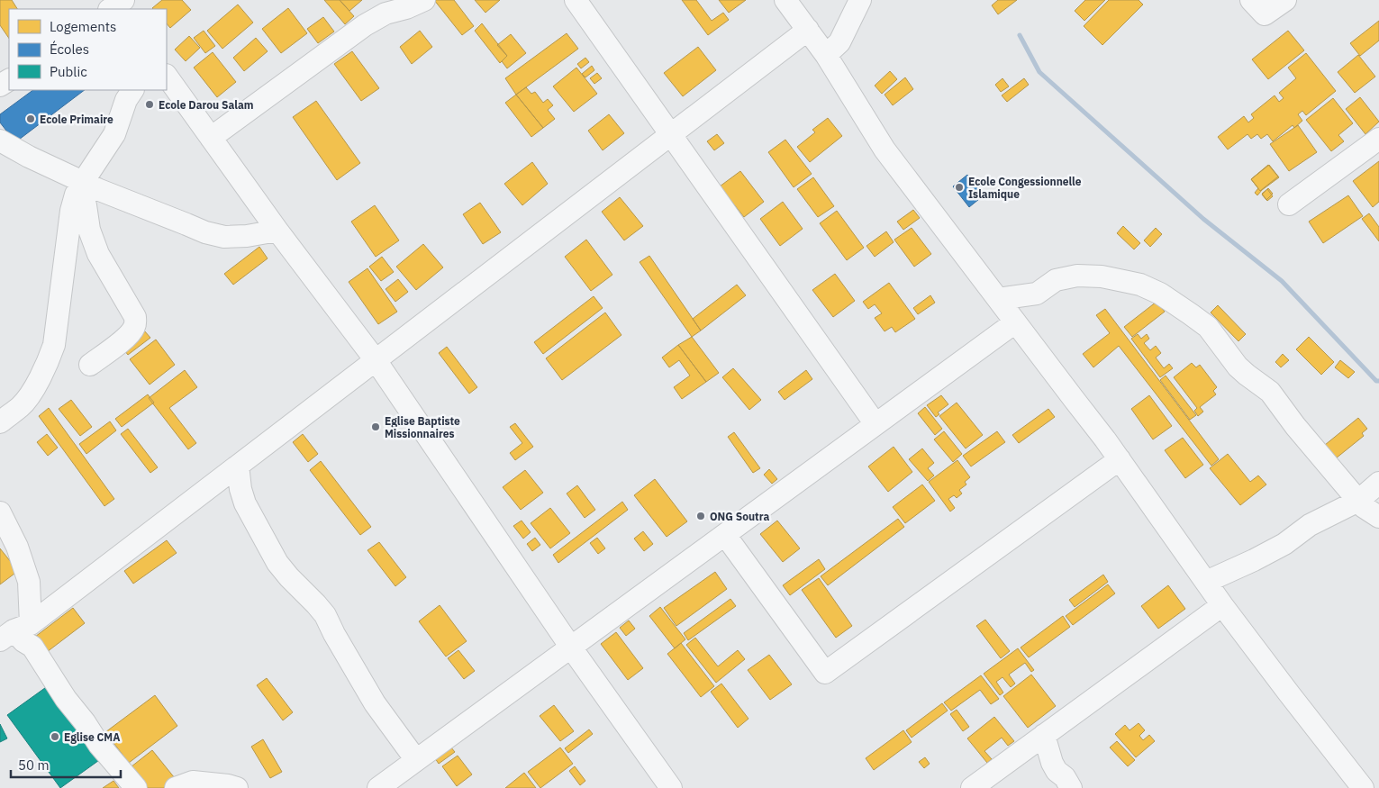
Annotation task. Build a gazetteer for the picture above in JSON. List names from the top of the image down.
{
  "places": [
    "Ecole Darou Salam",
    "Ecole Primaire",
    "Ecole Congessionnelle Islamique",
    "Eglise Baptiste Missionnaires",
    "ONG Soutra",
    "Eglise CMA"
  ],
  "legend": ["Logements", "Écoles", "Public"],
  "scale_bar": "50 m"
}
